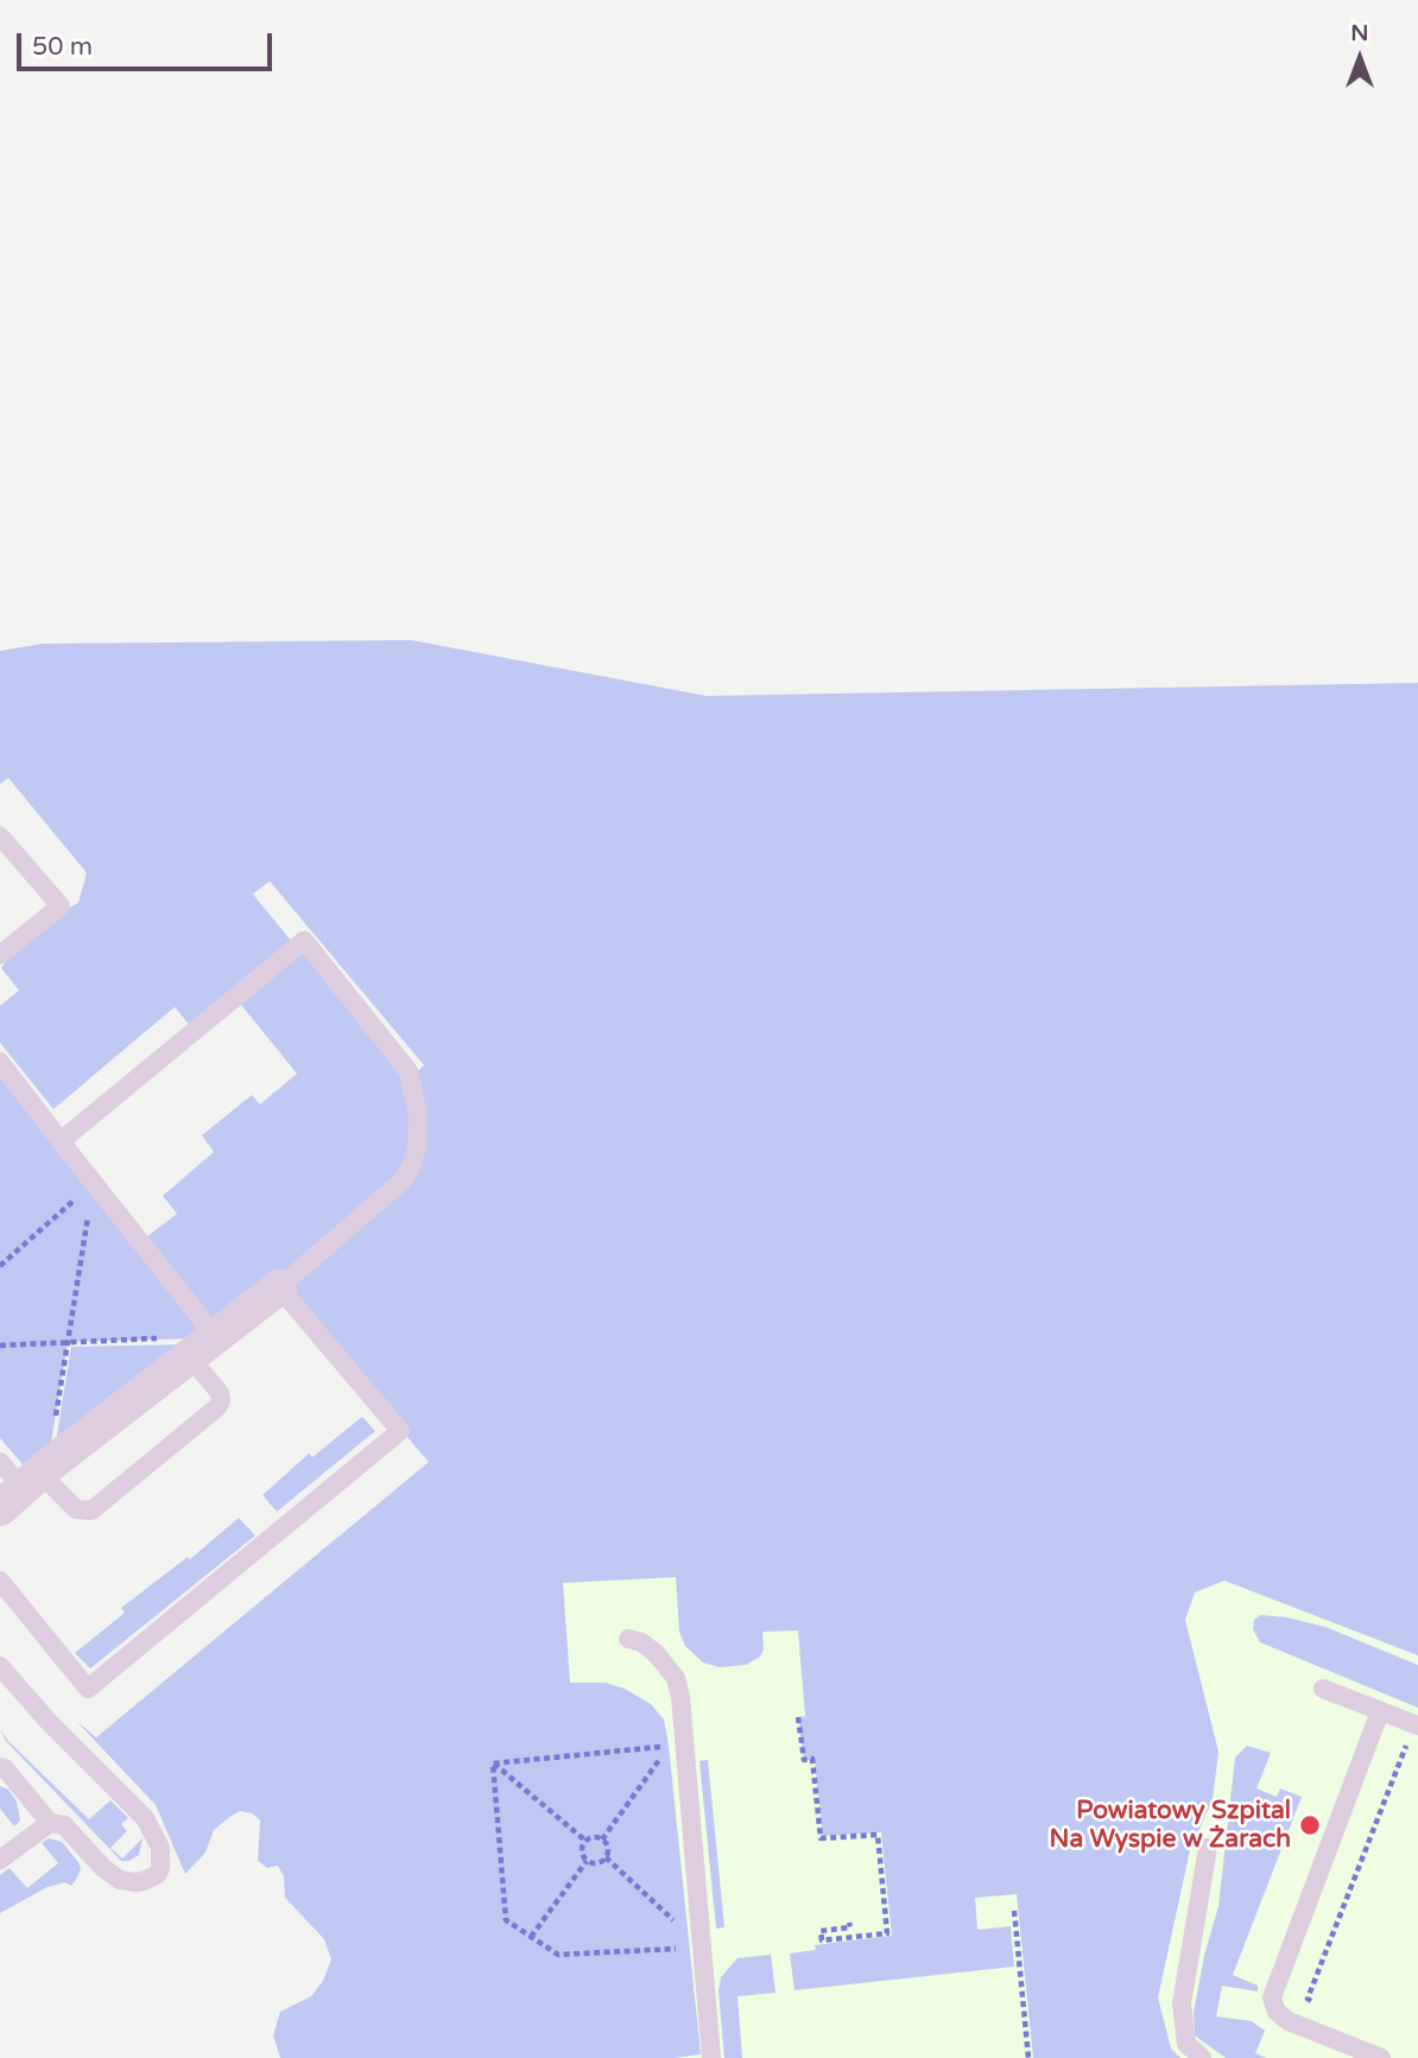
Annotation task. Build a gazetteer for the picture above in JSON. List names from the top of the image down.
{
  "places": ["Powiatowy Szpital Na Wyspie w Żarach"],
  "scale_bar": "50 m",
  "north": "top"
}
